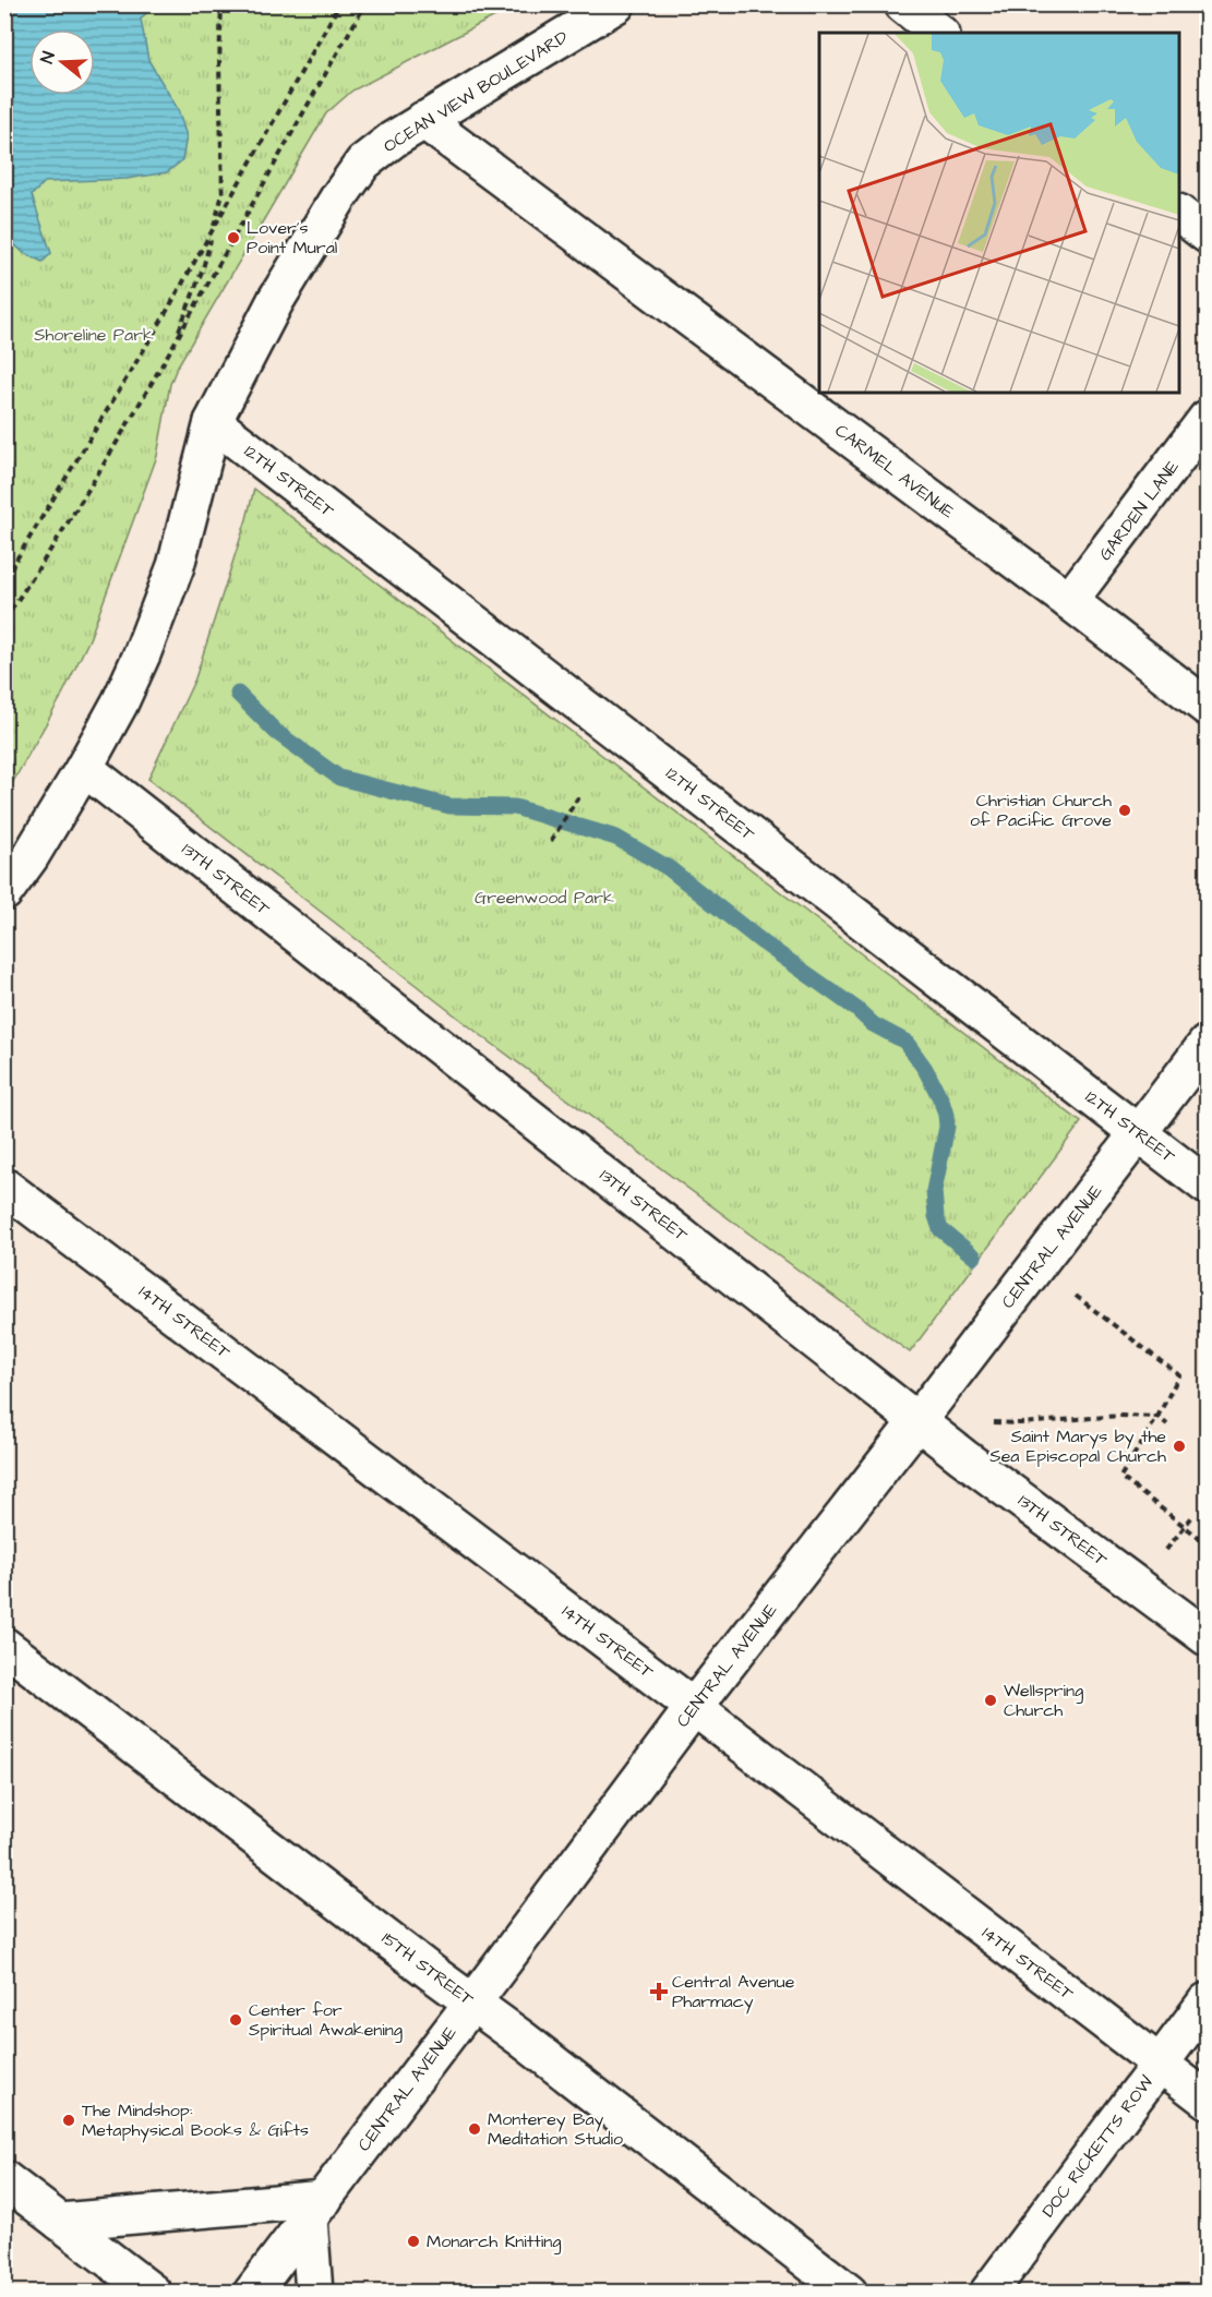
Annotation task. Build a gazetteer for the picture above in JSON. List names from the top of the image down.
{
  "streets": {
    "street": [
      "OCEAN VIEW BOULEVARD",
      "CARMEL AVENUE",
      "12TH STREET",
      "GARDEN LANE",
      "13TH STREET",
      "CENTRAL AVENUE",
      "14TH STREET",
      "15TH STREET",
      "DOC RICKETTS ROW"
    ]
  },
  "crossings": [
    ["OCEAN VIEW BOULEVARD", "CARMEL AVENUE"],
    ["OCEAN VIEW BOULEVARD", "12TH STREET"],
    ["OCEAN VIEW BOULEVARD", "13TH STREET"],
    ["CARMEL AVENUE", "GARDEN LANE"],
    ["12TH STREET", "CENTRAL AVENUE"],
    ["13TH STREET", "CENTRAL AVENUE"],
    ["CENTRAL AVENUE", "14TH STREET"],
    ["CENTRAL AVENUE", "15TH STREET"],
    ["14TH STREET", "DOC RICKETTS ROW"]
  ],
  "parks": ["Shoreline Park", "Greenwood Park"],
  "places": {
    "other": [
      "Lover's Point Mural",
      "Christian Church of Pacific Grove",
      "Saint Marys by the Sea Episcopal Church",
      "Wellspring Church",
      "Center for Spiritual Awakening",
      "The Mindshop: Metaphysical Books & Gifts",
      "Monterey Bay Meditation Studio",
      "Monarch Knitting"
    ],
    "health": ["Central Avenue Pharmacy"]
  },
  "north": "left"
}
